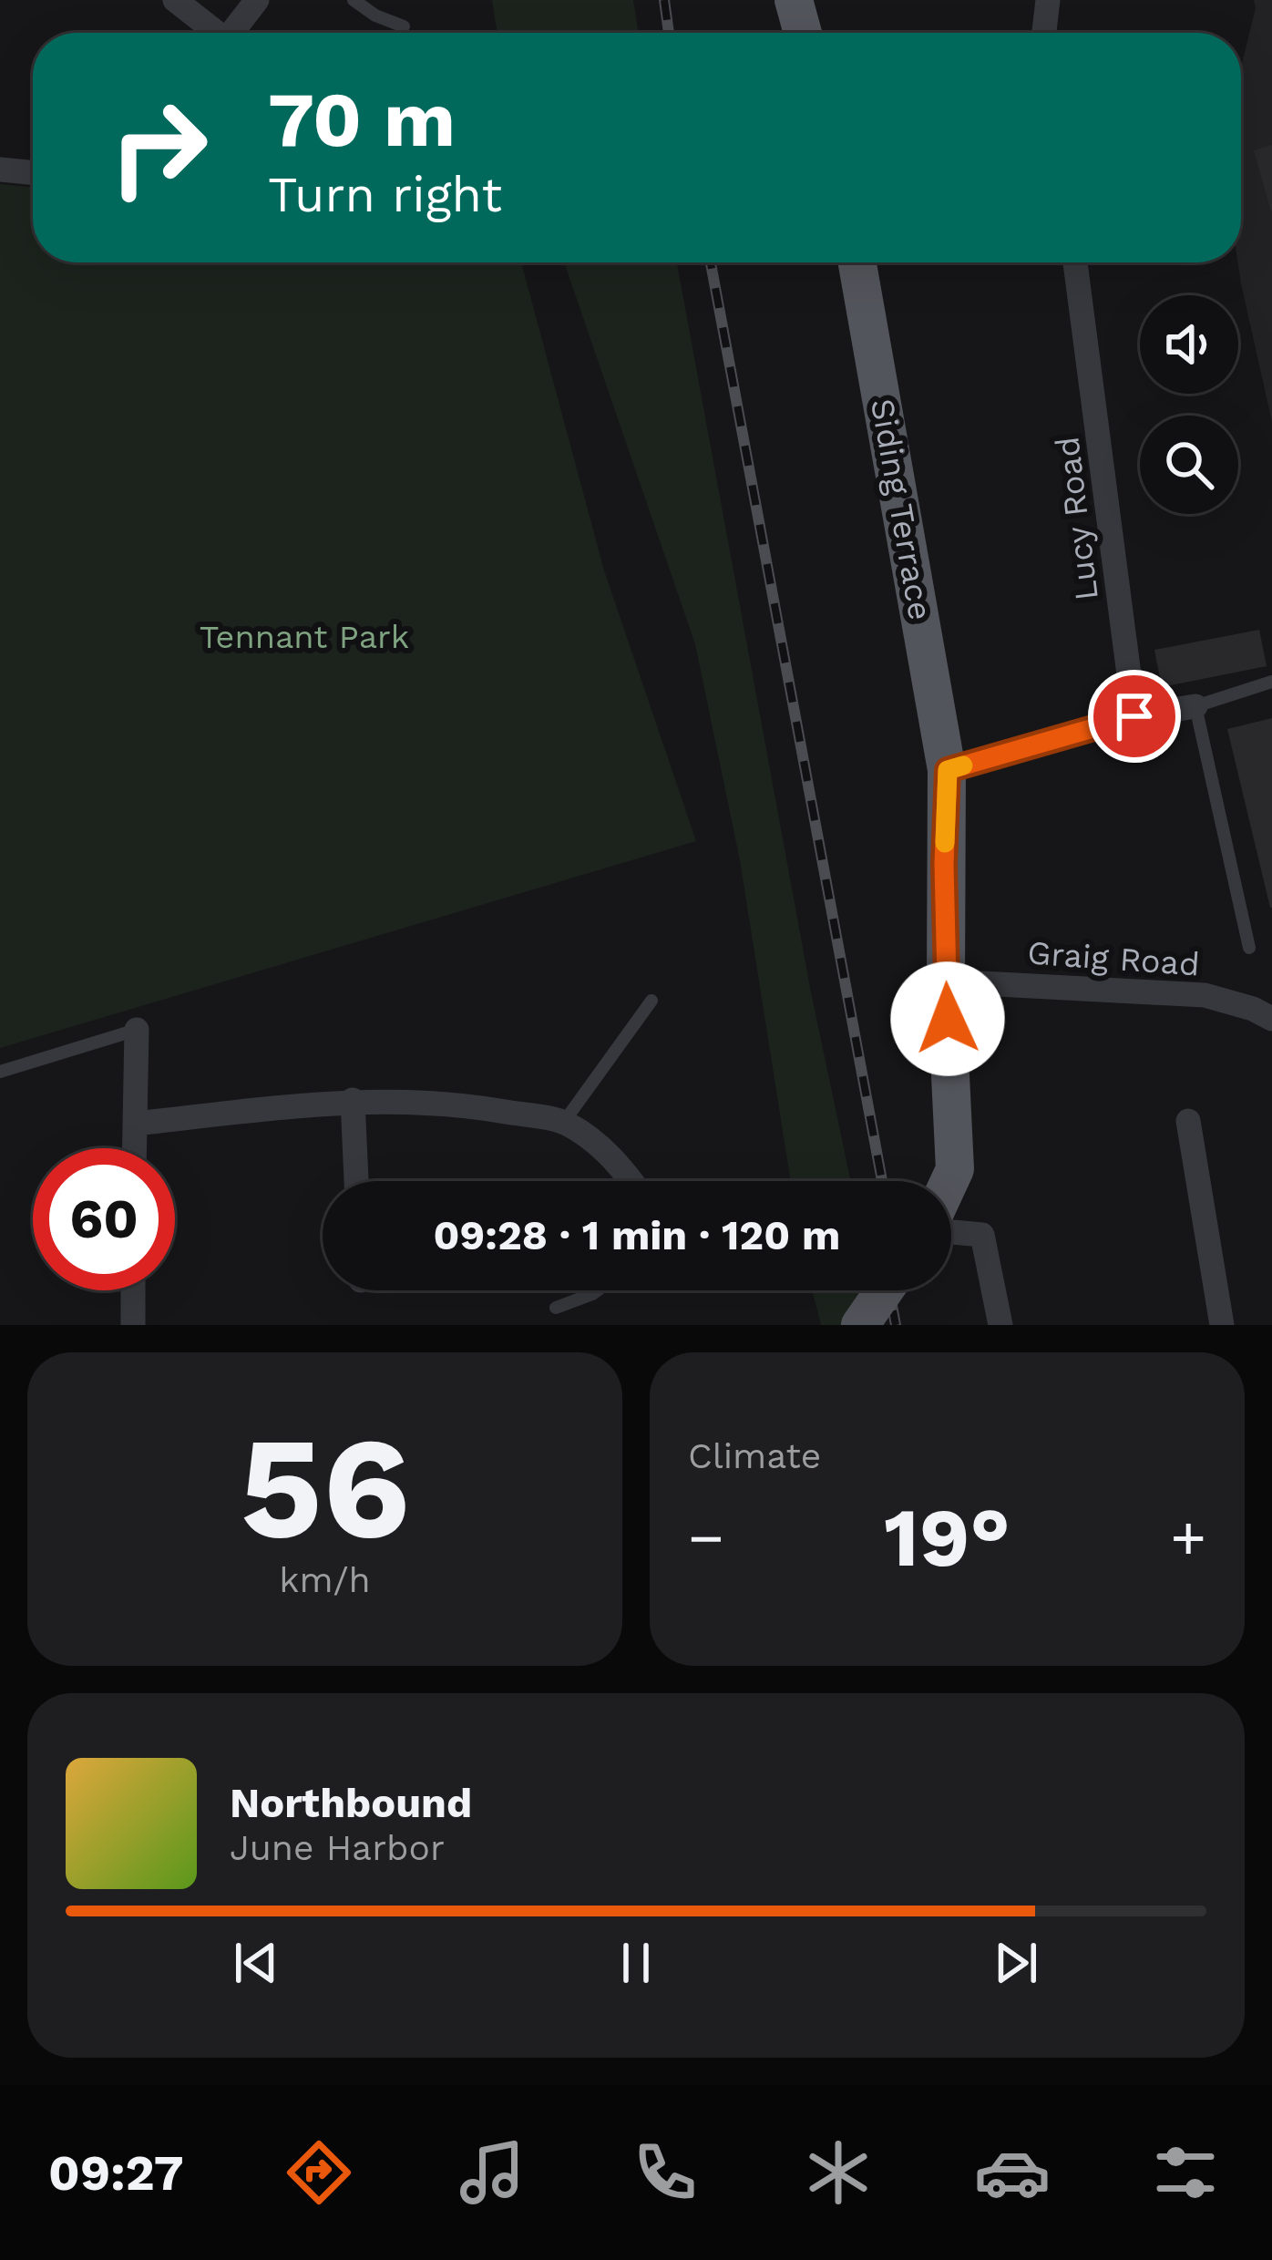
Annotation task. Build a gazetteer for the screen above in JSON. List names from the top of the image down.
{
  "streets": {
    "main road": ["Siding Terrace"],
    "street": ["Lucy Road", "Graig Road"]
  },
  "crossings": [
    ["Siding Terrace", "Graig Road"]
  ],
  "parks": ["Tennant Park"],
  "page": {
    "turn": ["70 m", "Turn right"],
    "limit": "60",
    "trip": "09:28 · 1 min · 120 m",
    "tile": [
      ["56", "km/h"],
      "Climate"
    ],
    "heat": ["−", "19°", "+"],
    "song": ["Northbound", "June Harbor"],
    "tabs": "09:27"
  }
}
